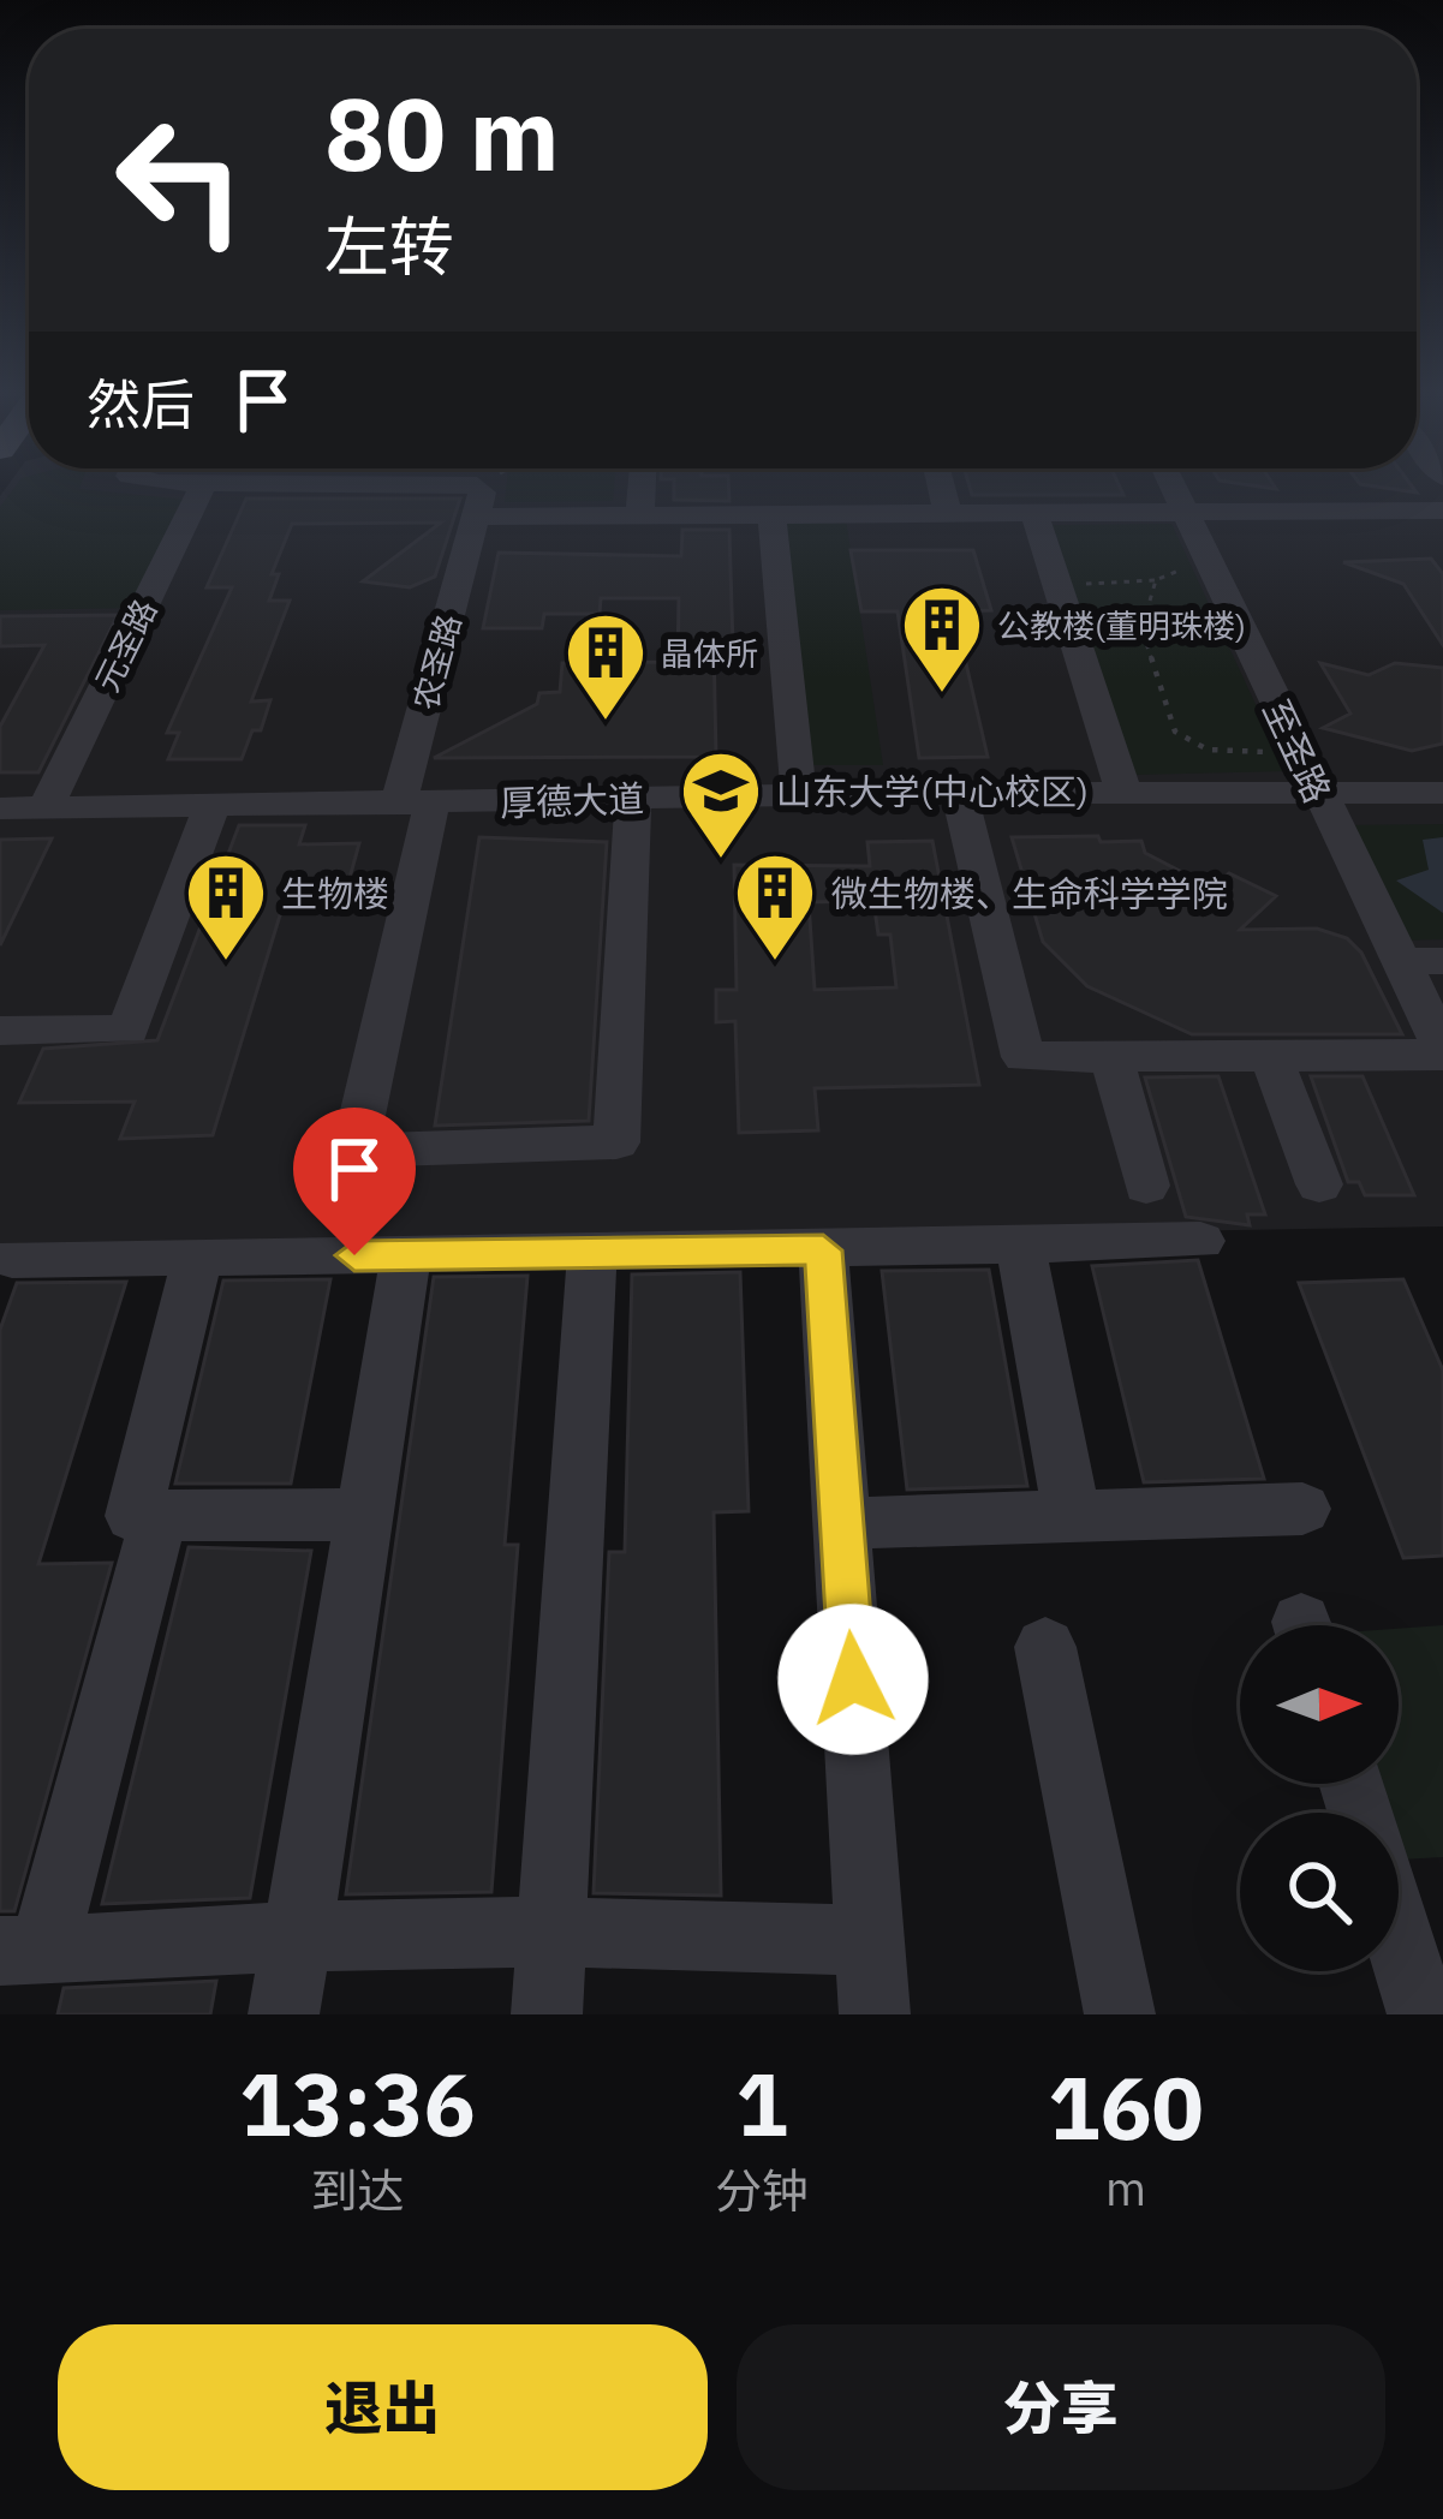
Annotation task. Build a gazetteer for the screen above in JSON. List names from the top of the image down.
{
  "streets": {
    "street": [
      "元圣路",
      "农圣路",
      "至圣路",
      "厚德大道"
    ]
  },
  "crossings": [
    ["元圣路", "厚德大道"],
    ["农圣路", "厚德大道"],
    ["至圣路", "厚德大道"]
  ],
  "places": {
    "building": [
      "公教楼(董明珠楼)",
      "晶体所",
      "生物楼",
      "微生物楼、生命科学学院"
    ],
    "school or university": ["山东大学(中心校区)"]
  },
  "north": "right",
  "page": {
    "turn": ["80 m", "左转"],
    "then": "然后",
    "eta": [
      "13:36",
      "到达",
      "1",
      "分钟",
      "160",
      "m"
    ],
    "buttons": ["退出", "分享"]
  }
}
